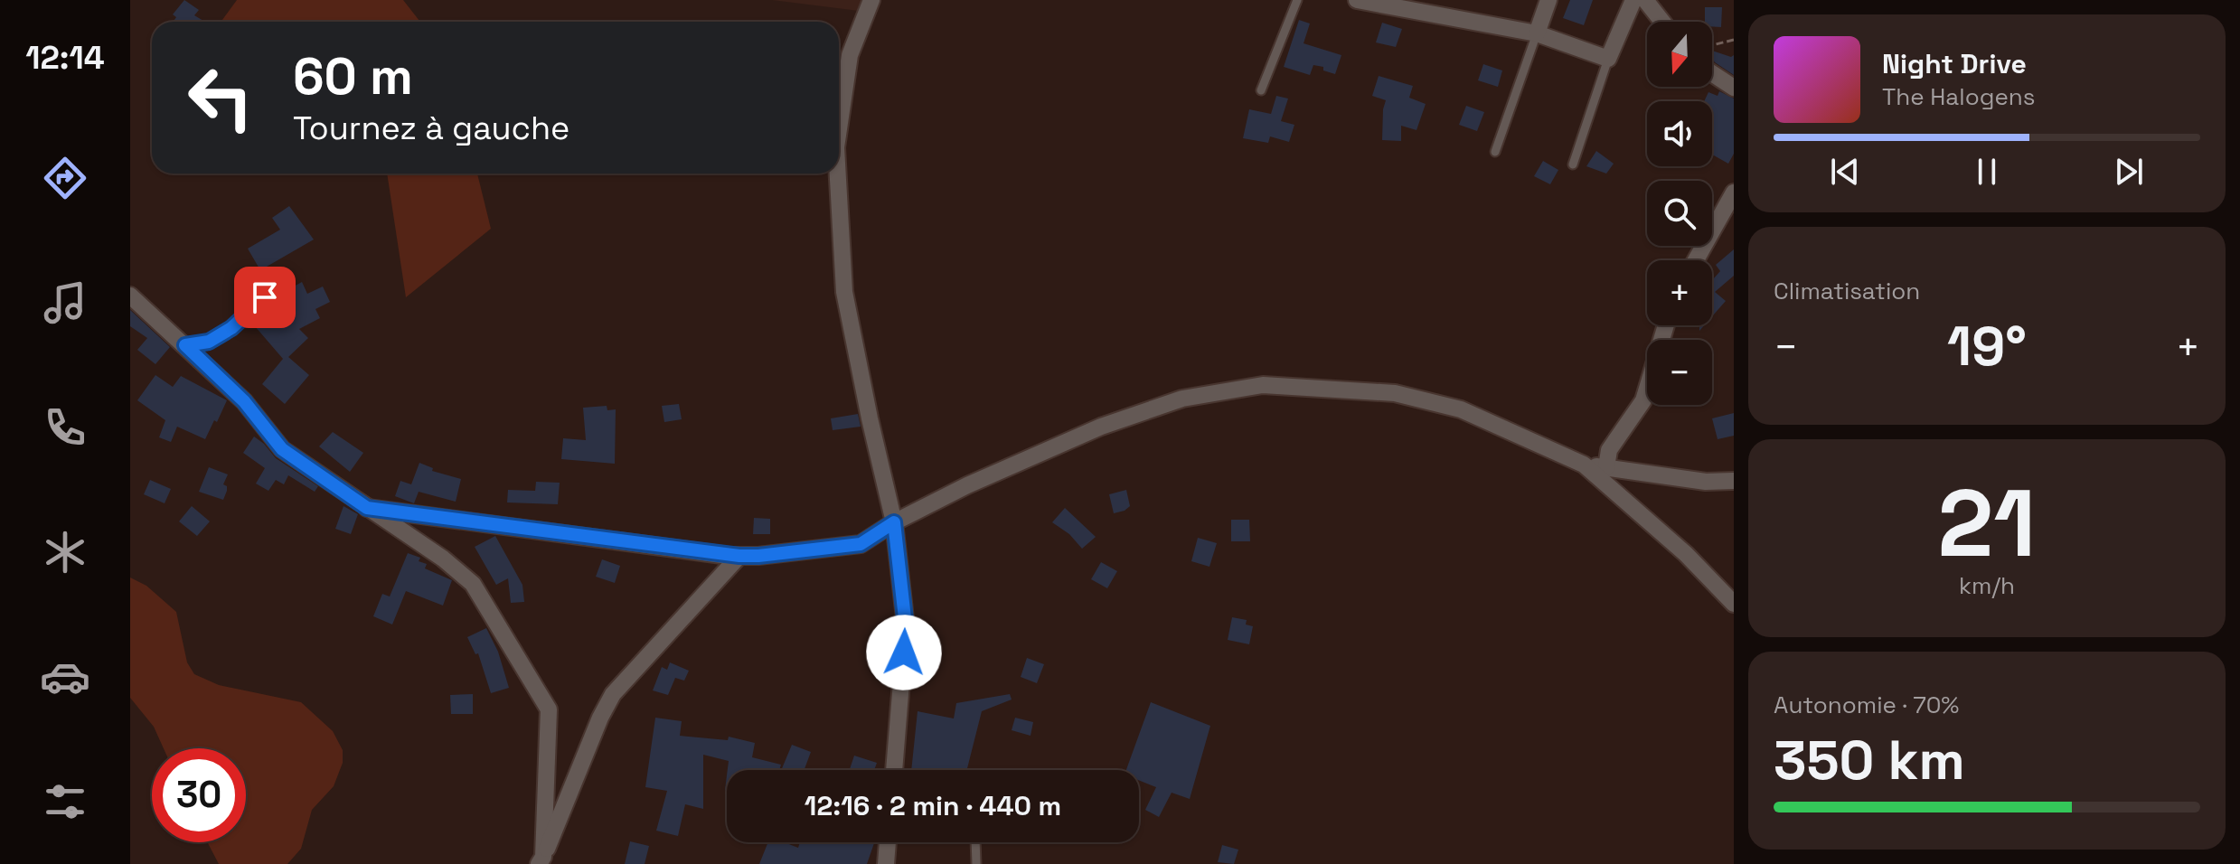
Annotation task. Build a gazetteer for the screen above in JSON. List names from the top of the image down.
{
  "north": "bottom",
  "page": {
    "tabs": "12:14",
    "map_buttons": ["+", "−"],
    "turn": ["60 m", "Tournez à gauche"],
    "song": ["Night Drive", "The Halogens"],
    "tile": [
      "Climatisation",
      ["21", "km/h"],
      ["Autonomie · 70%", "350 km"]
    ],
    "heat": ["−", "19°", "+"],
    "limit": "30",
    "trip": "12:16 · 2 min · 440 m"
  }
}
